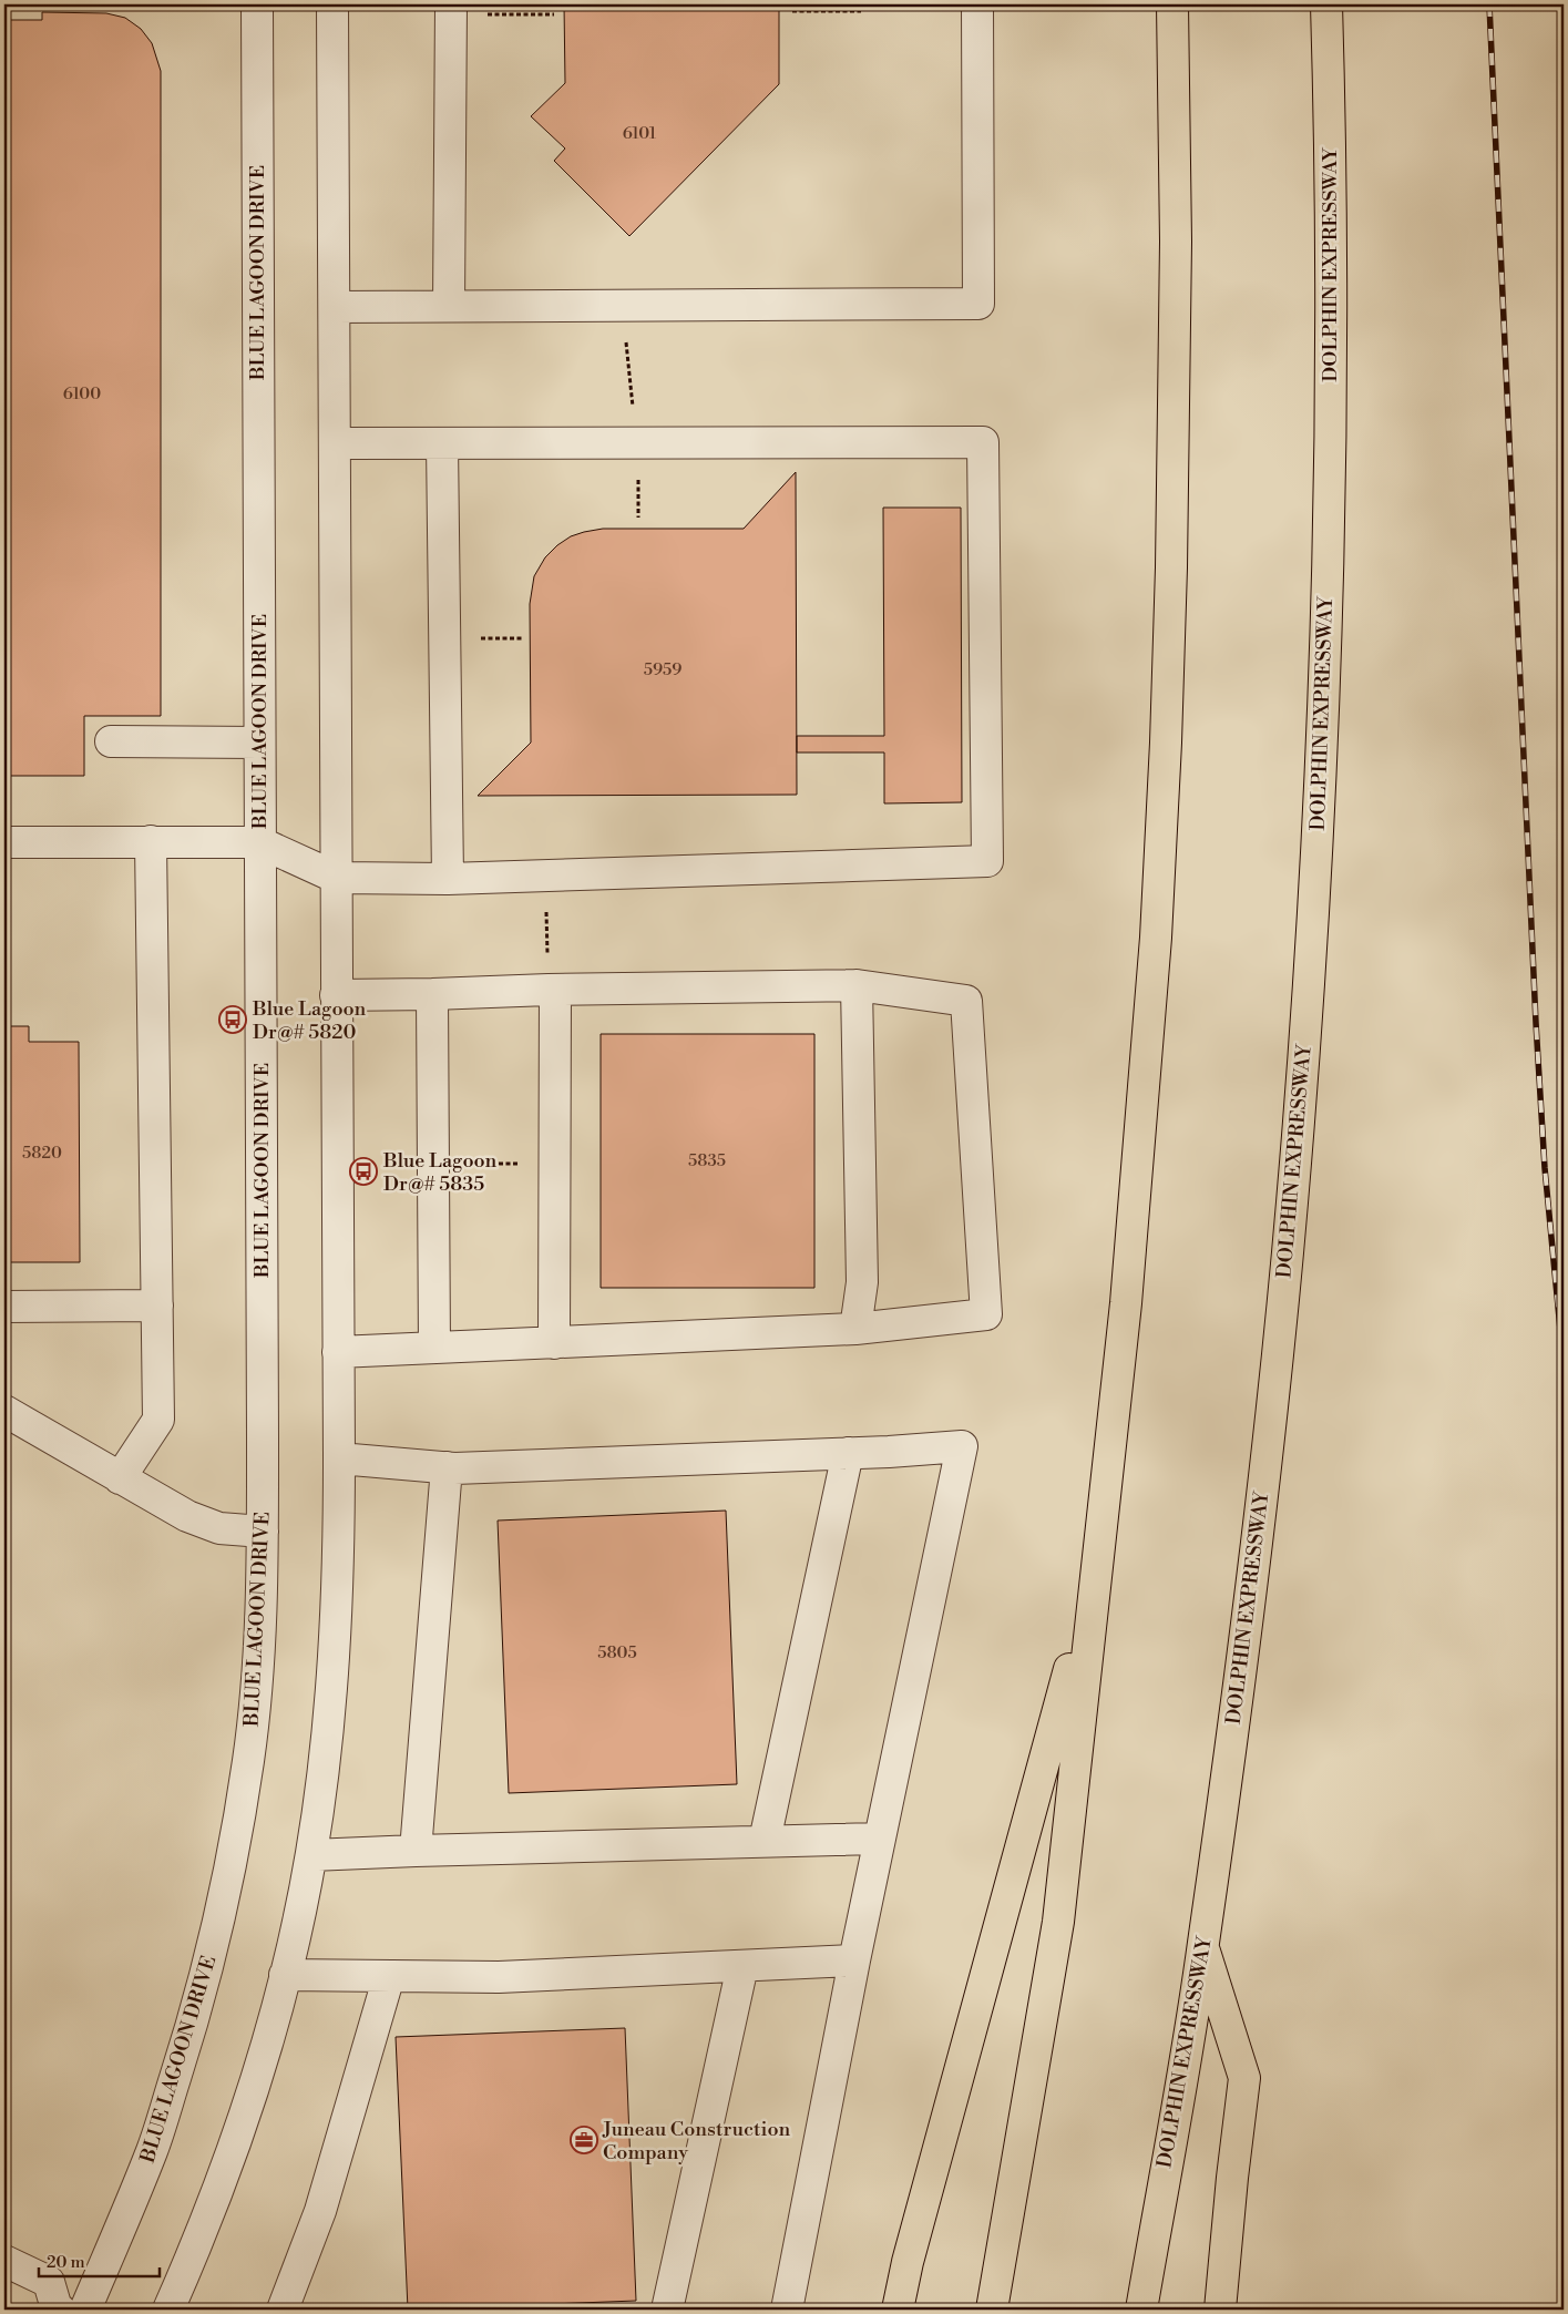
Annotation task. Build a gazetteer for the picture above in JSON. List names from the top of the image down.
{
  "streets": {
    "highway": ["DOLPHIN EXPRESSWAY"],
    "street": ["BLUE LAGOON DRIVE"]
  },
  "places": {
    "bus stop": ["Blue Lagoon Dr@# 5820", "Blue Lagoon Dr@# 5835"],
    "office": ["Juneau Construction Company"]
  },
  "house_numbers": [
    "6101",
    "6100",
    "5959",
    "5820",
    "5835",
    "5805"
  ],
  "scale_bar": "20 m"
}
